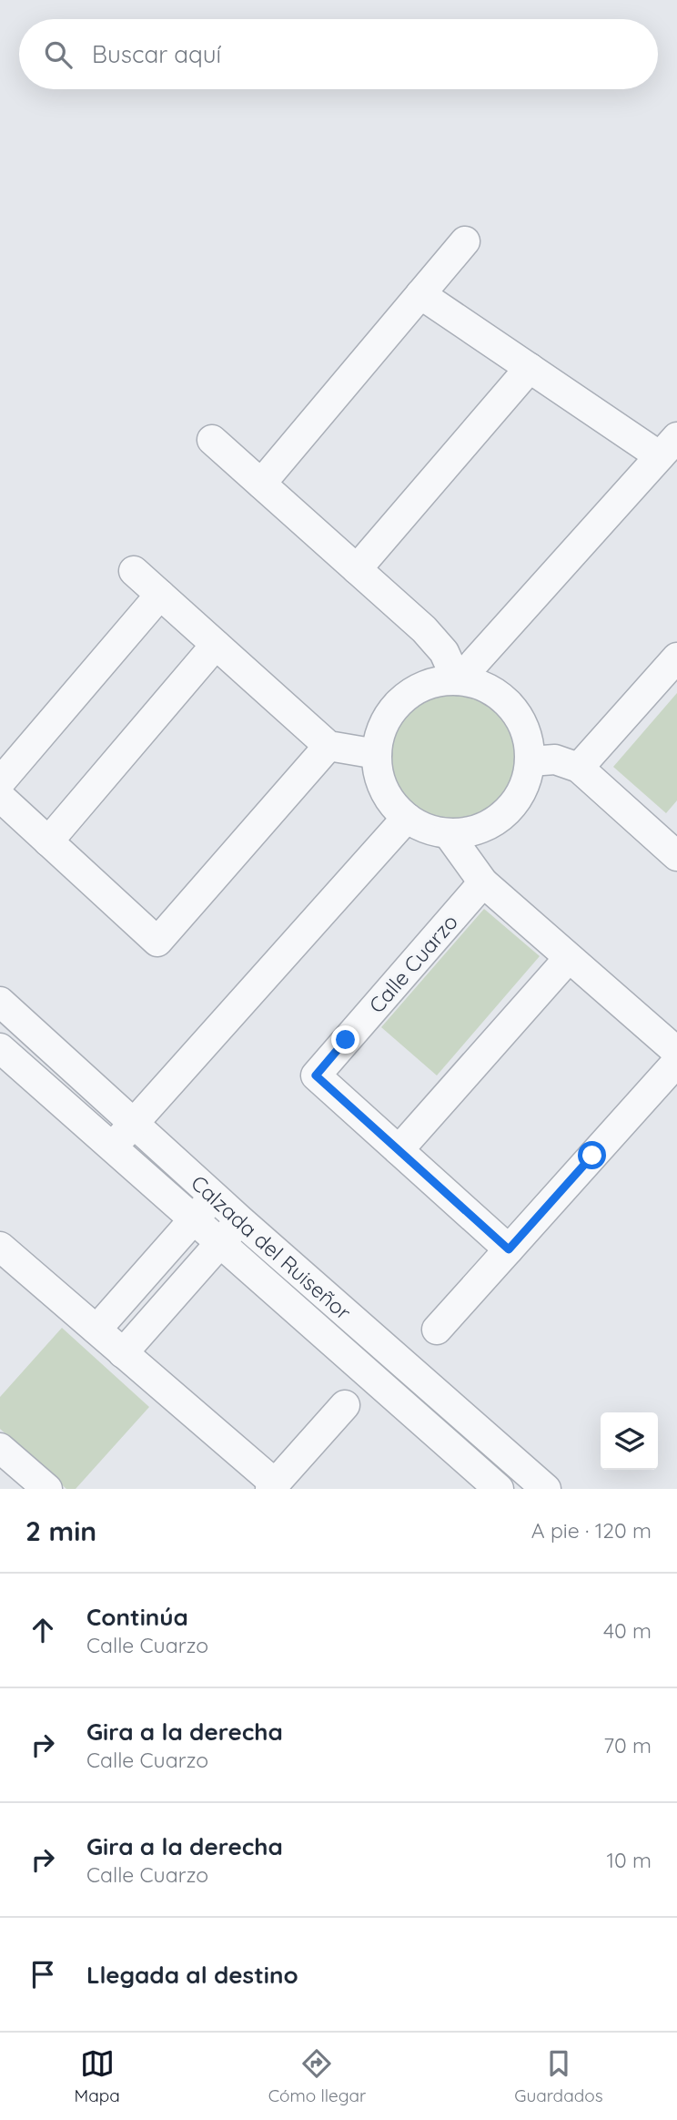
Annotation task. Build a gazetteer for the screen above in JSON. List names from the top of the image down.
{
  "streets": {
    "street": ["Calle Cuarzo", "Calzada del Ruiseñor"]
  },
  "page": {
    "search": "Buscar aquí",
    "heading": ["2 min", "A pie · 120 m"],
    "list": [
      ["Continúa", "Calle Cuarzo", "40 m"],
      ["Gira a la derecha", "Calle Cuarzo", "70 m"],
      ["Gira a la derecha", "Calle Cuarzo", "10 m"],
      "Llegada al destino"
    ],
    "nav": ["Mapa", "Cómo llegar", "Guardados"]
  }
}
